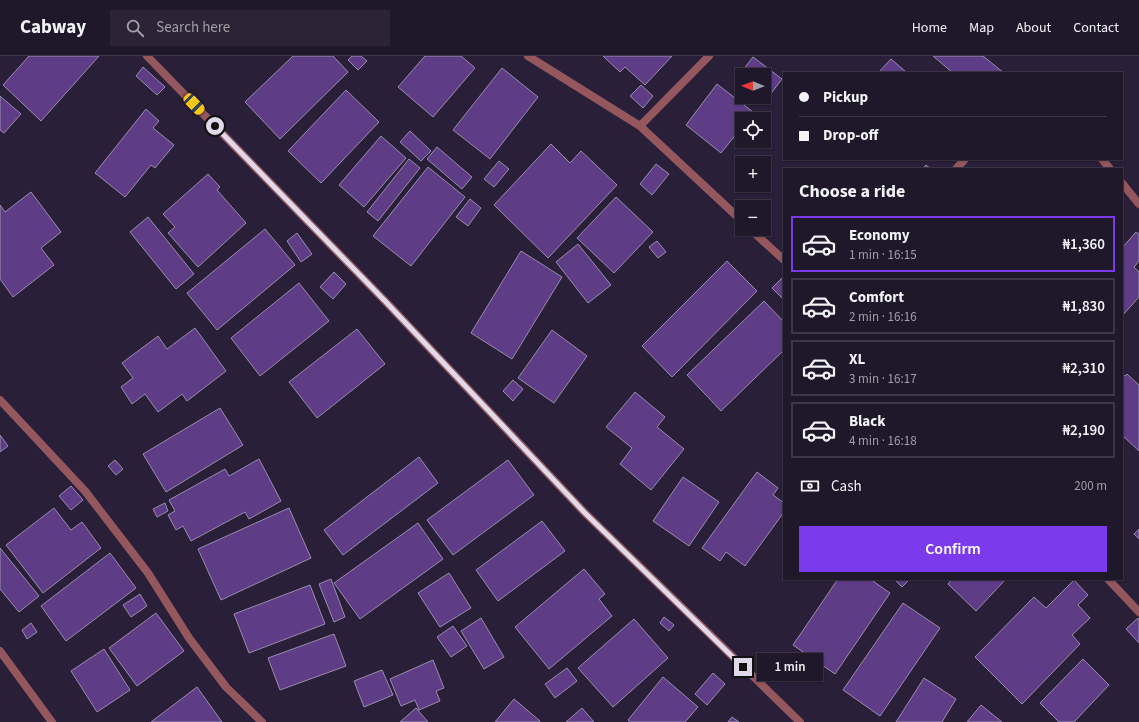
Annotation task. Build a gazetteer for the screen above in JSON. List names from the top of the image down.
{
  "north": "left",
  "page": {
    "header": "Cabway",
    "search": "Search here",
    "nav": [
      "Home",
      "Map",
      "About",
      "Contact"
    ],
    "map_buttons": ["+", "−"],
    "banner": ["Pickup", "Drop-off"],
    "heading": "Choose a ride",
    "list": [
      {
        "name": "Economy",
        "note": "1 min · 16:15",
        "value": "₦1,360"
      },
      {
        "name": "Comfort",
        "note": "2 min · 16:16",
        "value": "₦1,830"
      },
      {
        "name": "XL",
        "note": "3 min · 16:17",
        "value": "₦2,310"
      },
      {
        "name": "Black",
        "note": "4 min · 16:18",
        "value": "₦2,190"
      }
    ],
    "pay": ["Cash", "200 m"],
    "buttons": "Confirm",
    "bubble": "1 min"
  }
}
